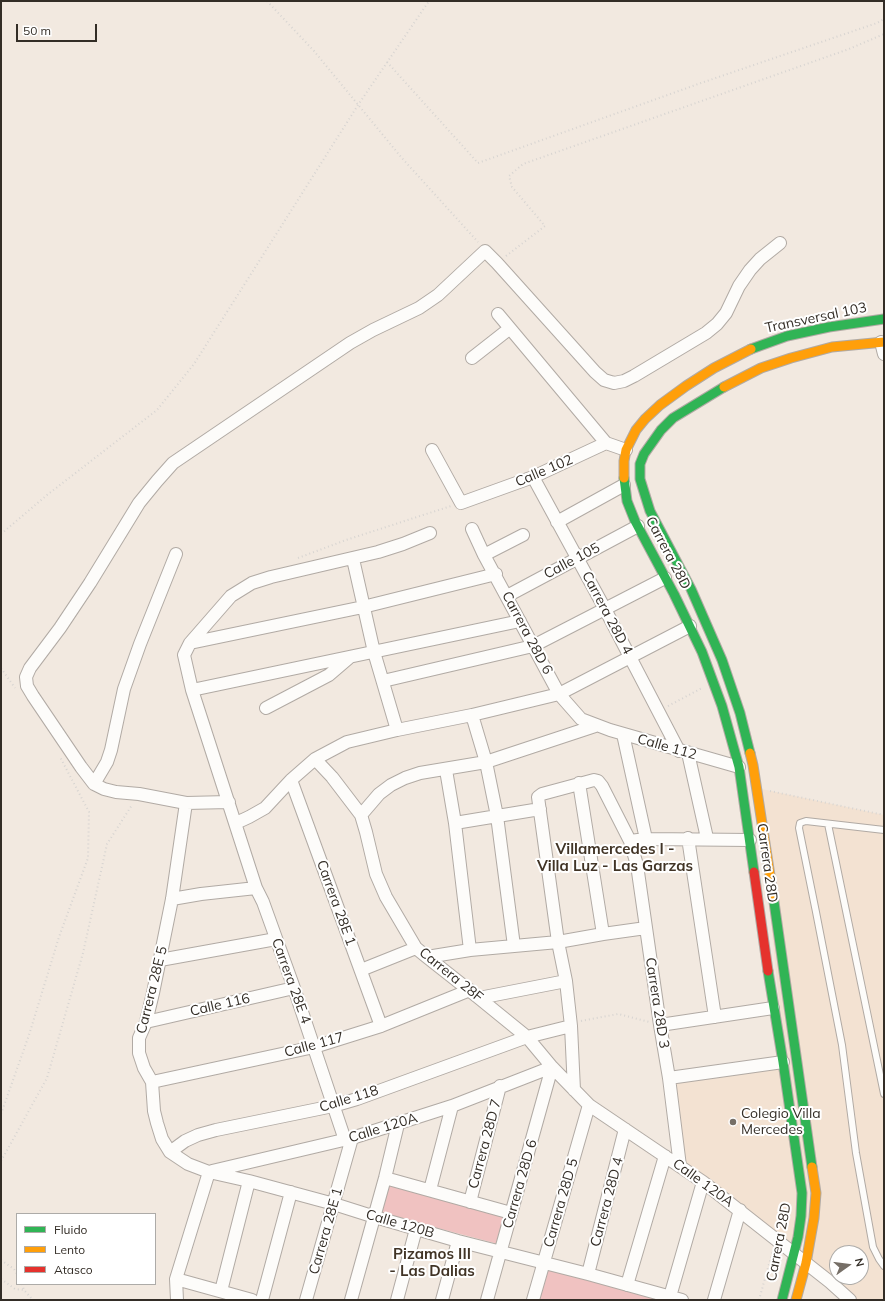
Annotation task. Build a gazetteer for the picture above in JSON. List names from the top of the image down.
{
  "streets": {
    "street": [
      "Transversal 103",
      "Calle 102",
      "Carrera 28D",
      "Calle 105",
      "Carrera 28D 4",
      "Carrera 28D 6",
      "Calle 112",
      "Carrera 28E 1",
      "Carrera 28F",
      "Carrera 28E 4",
      "Carrera 28E 5",
      "Carrera 28D 3",
      "Calle 116",
      "Calle 117",
      "Calle 118",
      "Calle 120A",
      "Carrera 28D 7",
      "Carrera 28D 5",
      "Calle 120B"
    ]
  },
  "crossings": [
    ["Transversal 103", "Carrera 28D"],
    ["Calle 102", "Carrera 28D 4"],
    ["Carrera 28D", "Calle 105"],
    ["Carrera 28D", "Calle 112"],
    ["Carrera 28D", "Calle 120A"],
    ["Calle 105", "Carrera 28D 4"],
    ["Calle 105", "Carrera 28D 6"],
    ["Carrera 28D 4", "Calle 112"],
    ["Carrera 28D 4", "Calle 120A"],
    ["Carrera 28D 4", "Calle 120B"],
    ["Carrera 28D 6", "Calle 112"],
    ["Carrera 28D 6", "Carrera 28F"],
    ["Carrera 28D 6", "Calle 120A"],
    ["Carrera 28D 6", "Calle 120B"],
    ["Carrera 28E 1", "Carrera 28E 4"],
    ["Carrera 28E 1", "Calle 117"],
    ["Carrera 28E 1", "Calle 120A"],
    ["Carrera 28E 1", "Calle 120B"],
    ["Carrera 28F", "Calle 117"],
    ["Carrera 28F", "Calle 118"],
    ["Carrera 28F", "Calle 120A"],
    ["Carrera 28F", "Carrera 28D 5"],
    ["Carrera 28E 4", "Calle 116"],
    ["Carrera 28E 4", "Calle 117"],
    ["Carrera 28E 4", "Calle 118"],
    ["Carrera 28E 4", "Calle 120A"],
    ["Carrera 28E 5", "Calle 116"],
    ["Carrera 28E 5", "Calle 117"],
    ["Carrera 28E 5", "Calle 118"],
    ["Carrera 28E 5", "Calle 120B"],
    ["Carrera 28D 3", "Calle 120A"],
    ["Calle 120A", "Carrera 28D 7"],
    ["Calle 120A", "Carrera 28D 5"],
    ["Calle 120A", "Calle 120B"],
    ["Carrera 28D 5", "Calle 120B"]
  ],
  "districts": ["Villamercedes I - Villa Luz - Las Garzas", "Pizamos III - Las Dalias"],
  "places": ["Colegio Villa Mercedes"],
  "legend": ["Fluido", "Lento", "Atasco"],
  "scale_bar": "50 m",
  "north": "right"
}
